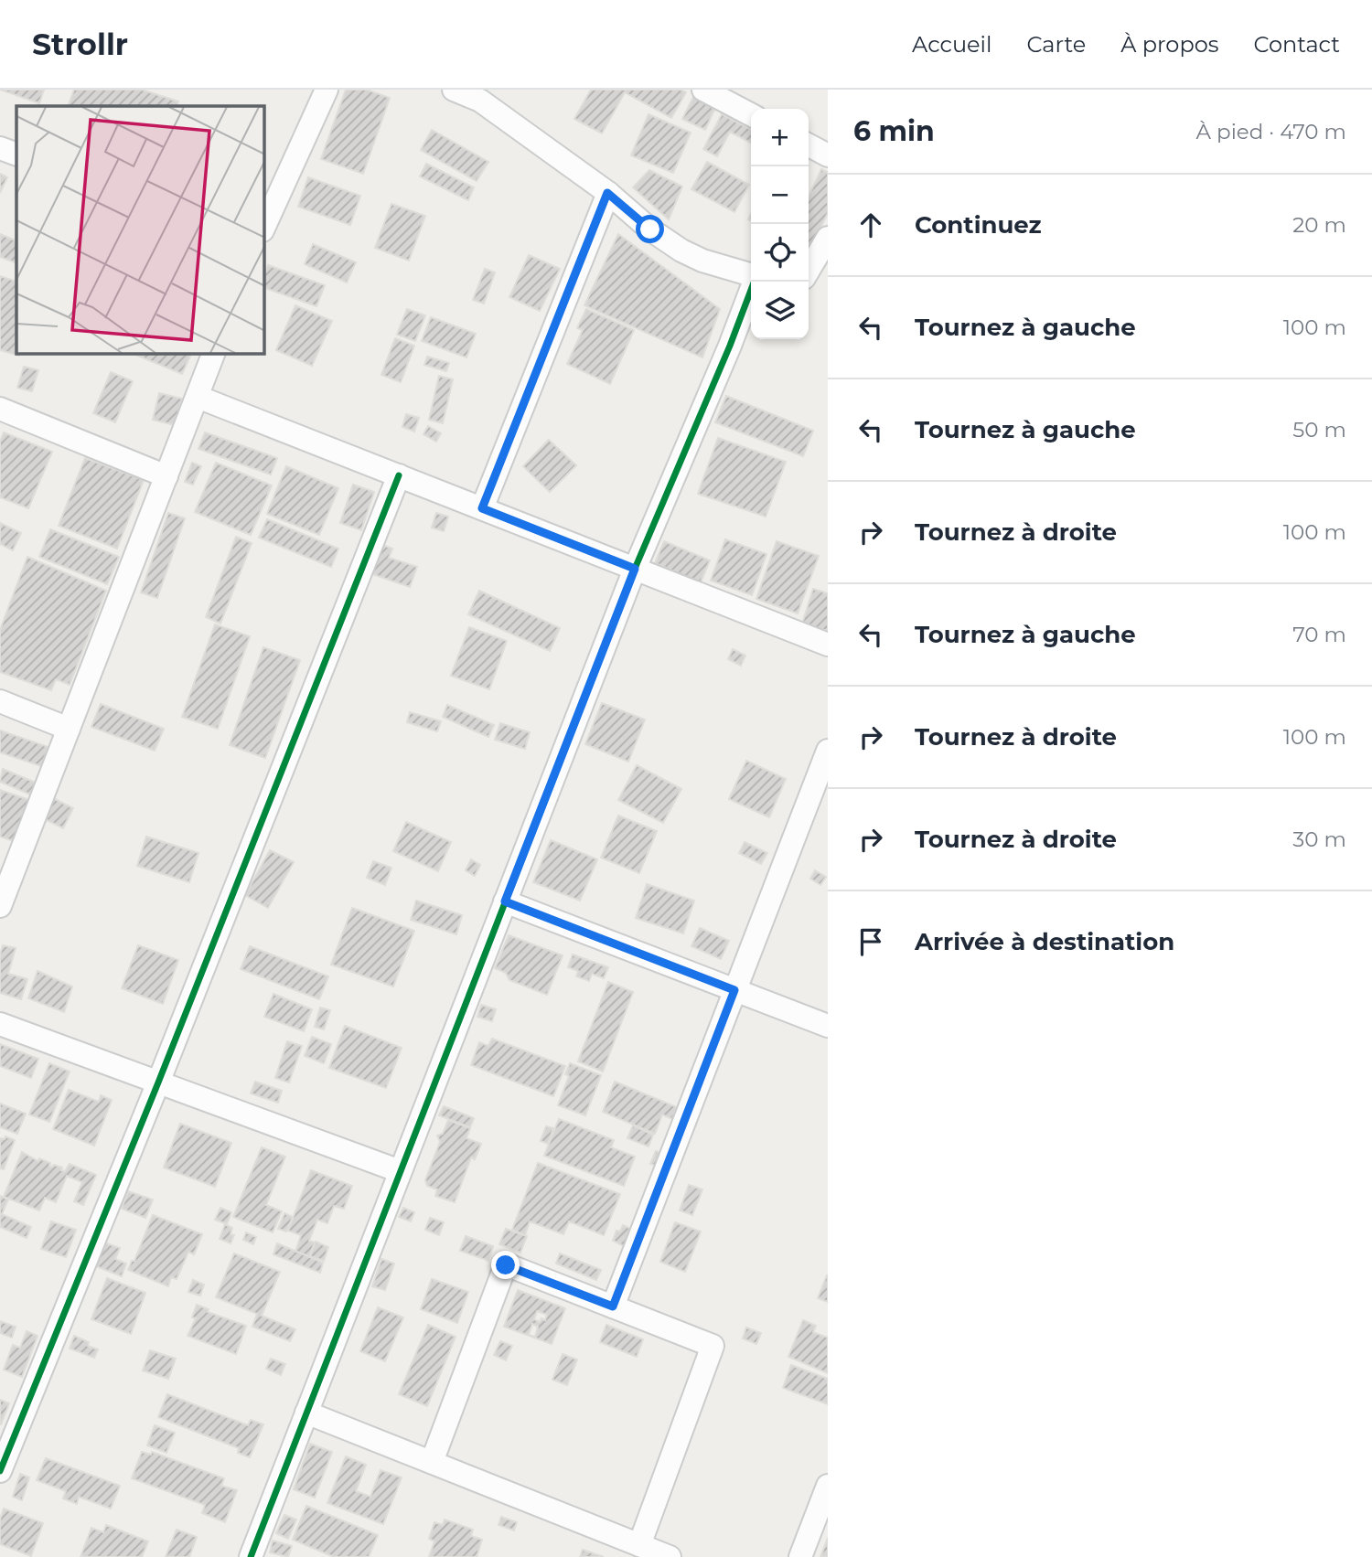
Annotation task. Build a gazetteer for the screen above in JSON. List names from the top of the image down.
{
  "page": {
    "header": "Strollr",
    "nav": [
      "Accueil",
      "Carte",
      "À propos",
      "Contact"
    ],
    "heading": ["6 min", "À pied · 470 m"],
    "map_buttons": ["+", "−"],
    "list": [
      ["Continuez", "20 m"],
      ["Tournez à gauche", "100 m"],
      ["Tournez à gauche", "50 m"],
      ["Tournez à droite", "100 m"],
      ["Tournez à gauche", "70 m"],
      ["Tournez à droite", "100 m"],
      ["Tournez à droite", "30 m"],
      "Arrivée à destination"
    ]
  }
}
